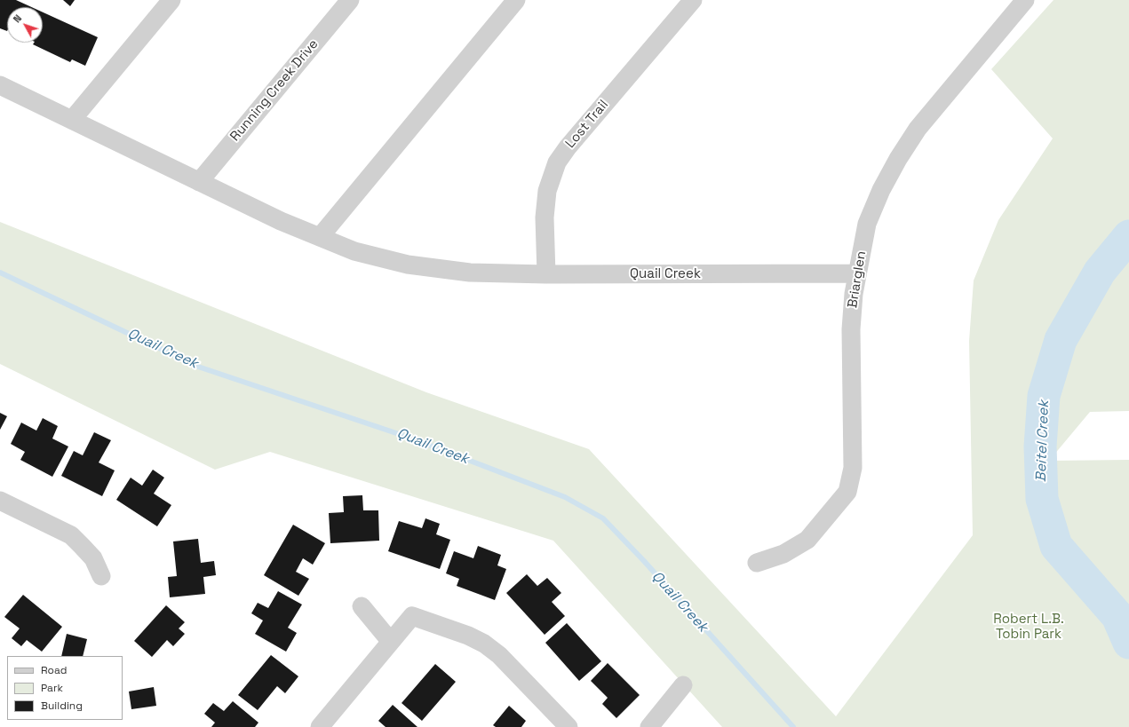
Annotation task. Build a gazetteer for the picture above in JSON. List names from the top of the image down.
{
  "streets": {
    "street": [
      "Running Creek Drive",
      "Lost Trail",
      "Quail Creek",
      "Briarglen"
    ]
  },
  "crossings": [
    ["Running Creek Drive", "Quail Creek"],
    ["Lost Trail", "Quail Creek"],
    ["Quail Creek", "Briarglen"]
  ],
  "water": ["Quail Creek", "Beitel Creek"],
  "parks": ["Robert L.B. Tobin Park"],
  "legend": ["Road", "Park", "Building"],
  "north": "top left"
}
